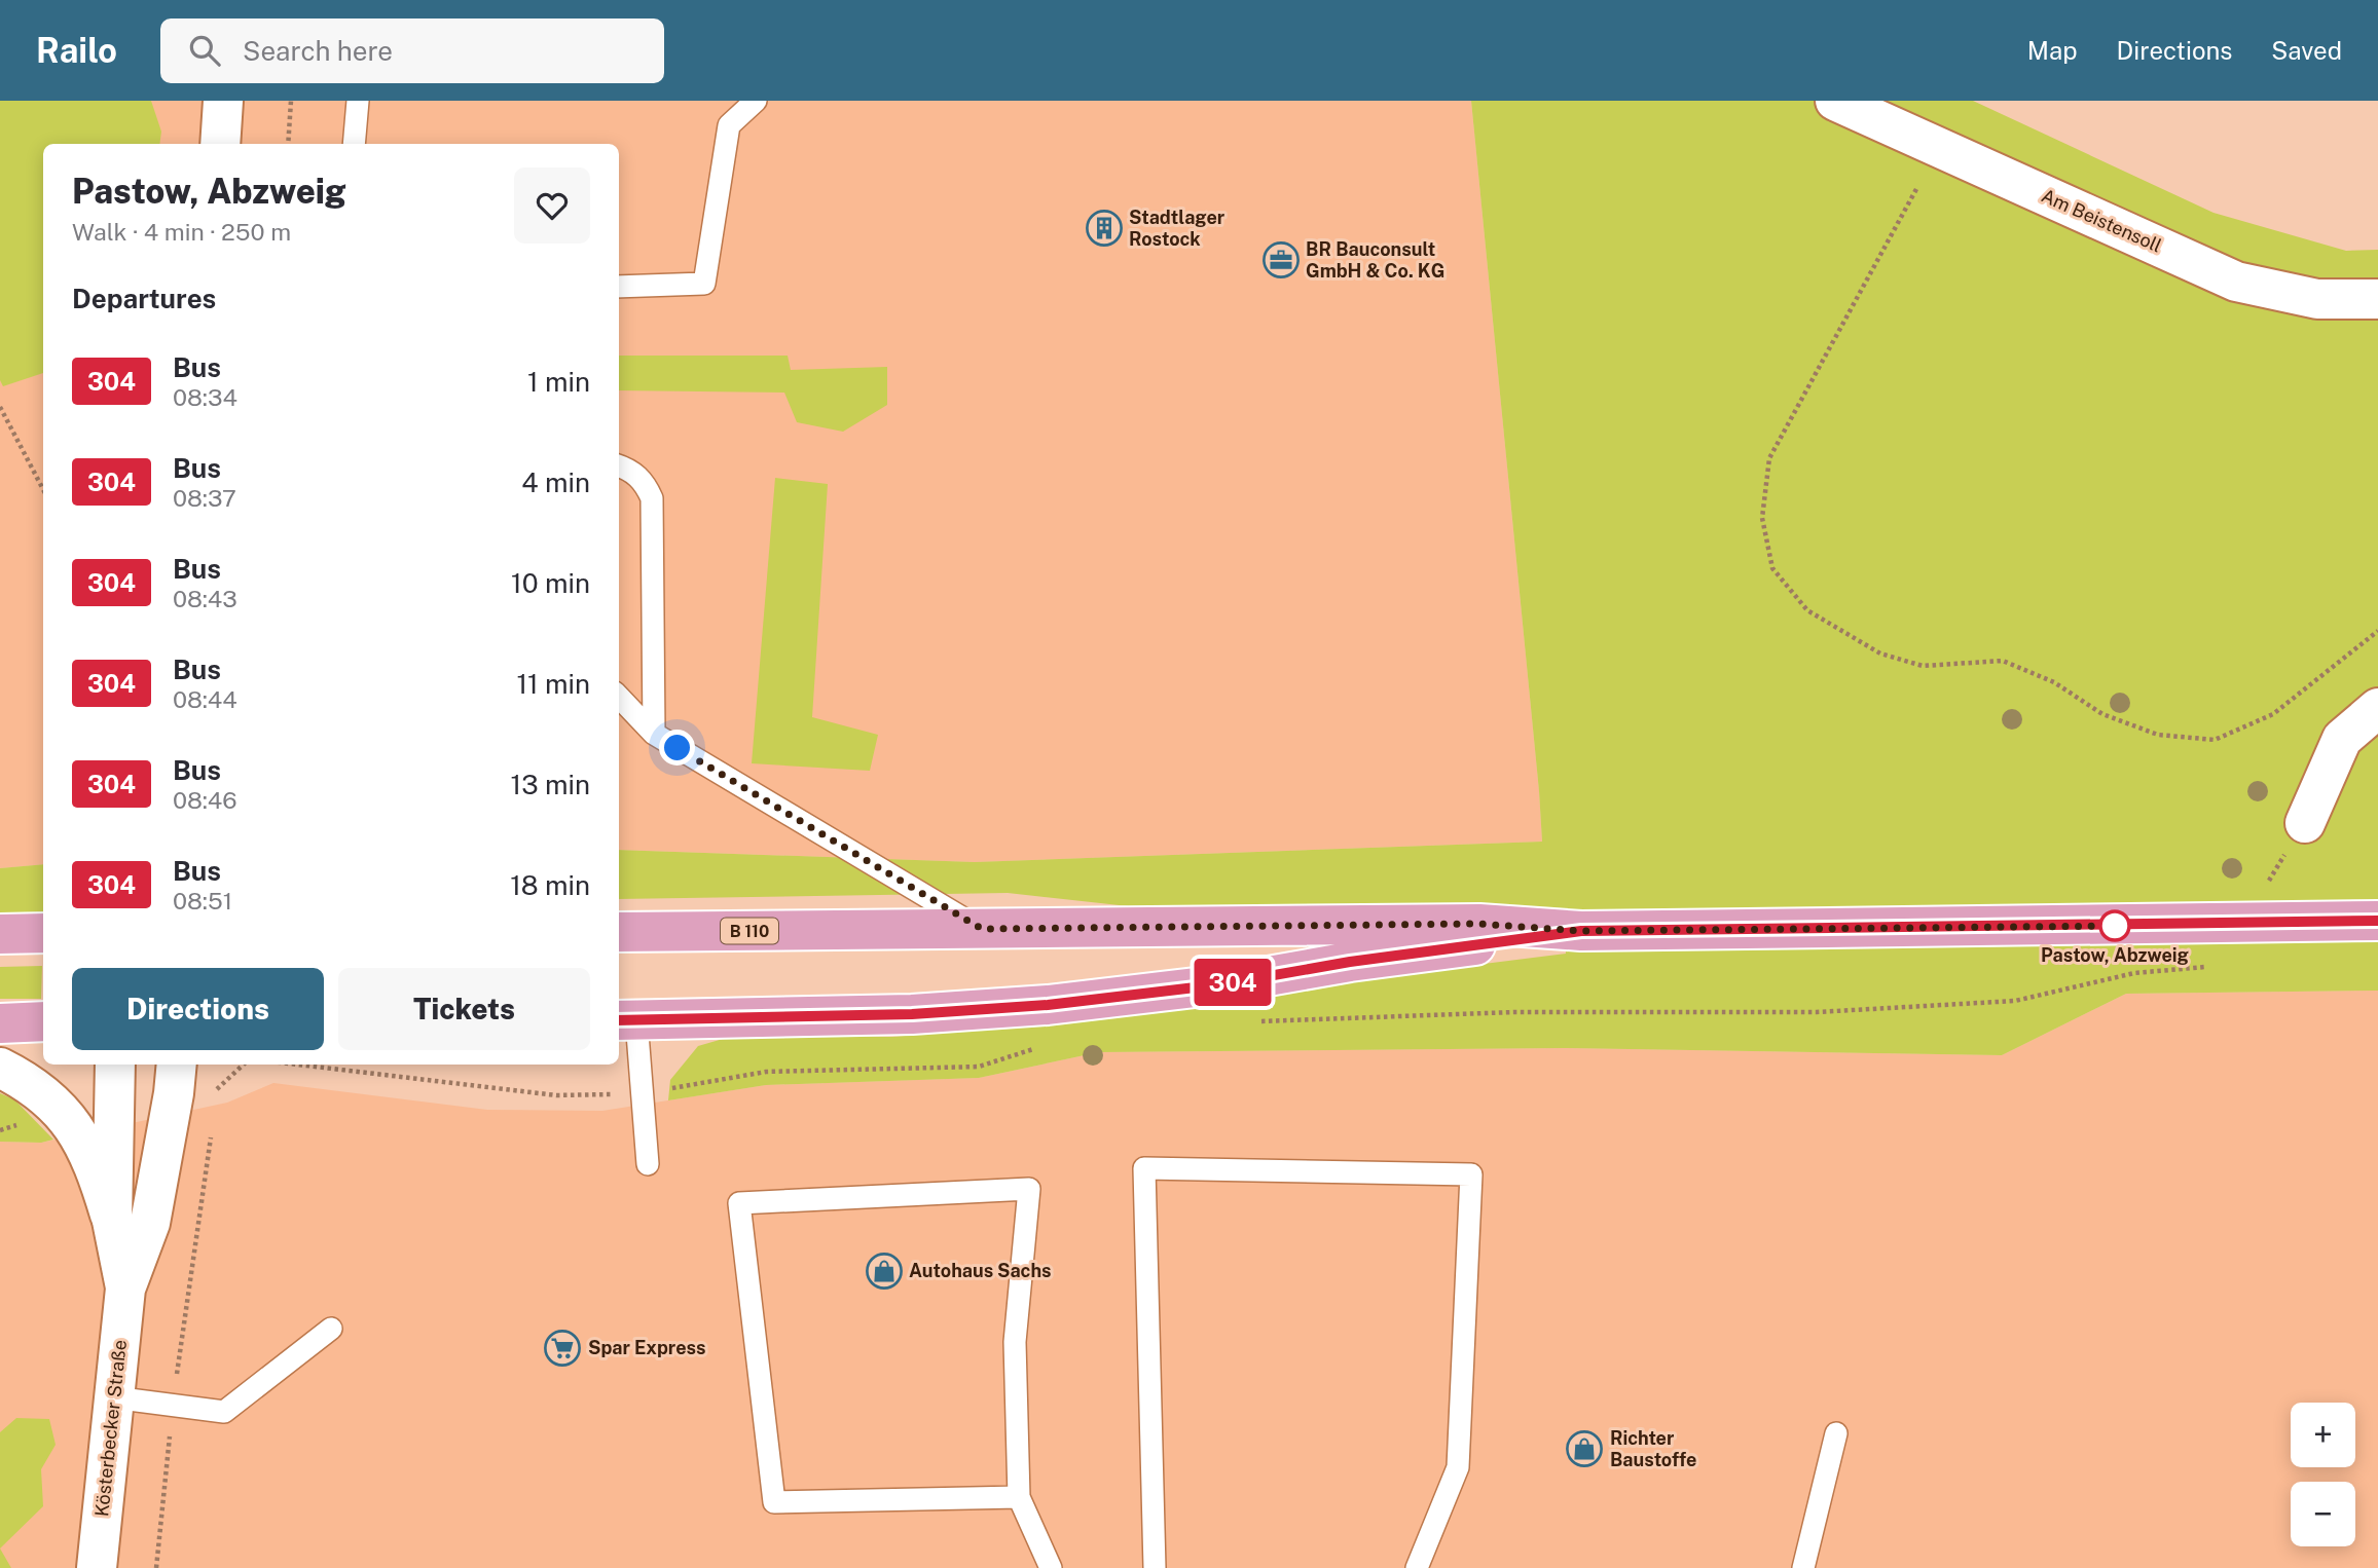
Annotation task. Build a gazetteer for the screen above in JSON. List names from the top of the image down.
{
  "streets": {
    "main road": ["B 110"],
    "street": ["Am Beistensoll", "Kösterbecker Straße"]
  },
  "places": {
    "building": ["Stadtlager Rostock"],
    "office": ["BR Bauconsult GmbH & Co. KG"],
    "other": ["Pastow, Abzweig"],
    "shop": ["Autohaus Sachs", "Richter Baustoffe"],
    "supermarket": ["Spar Express"]
  },
  "lines": ["bus line 304"],
  "page": {
    "header": "Railo",
    "search": "Search here",
    "nav": ["Map", "Directions", "Saved"],
    "on_map": "304",
    "heading": [
      ["Pastow, Abzweig", "Walk · 4 min · 250 m"],
      "Departures"
    ],
    "list": [
      {
        "mark": "304",
        "name": "Bus",
        "note": "08:34",
        "value": "1 min"
      },
      {
        "mark": "304",
        "name": "Bus",
        "note": "08:37",
        "value": "4 min"
      },
      {
        "mark": "304",
        "name": "Bus",
        "note": "08:43",
        "value": "10 min"
      },
      {
        "mark": "304",
        "name": "Bus",
        "note": "08:44",
        "value": "11 min"
      },
      {
        "mark": "304",
        "name": "Bus",
        "note": "08:46",
        "value": "13 min"
      },
      {
        "mark": "304",
        "name": "Bus",
        "note": "08:51",
        "value": "18 min"
      }
    ],
    "buttons": ["Directions", "Tickets"],
    "map_buttons": ["+", "−"]
  }
}
